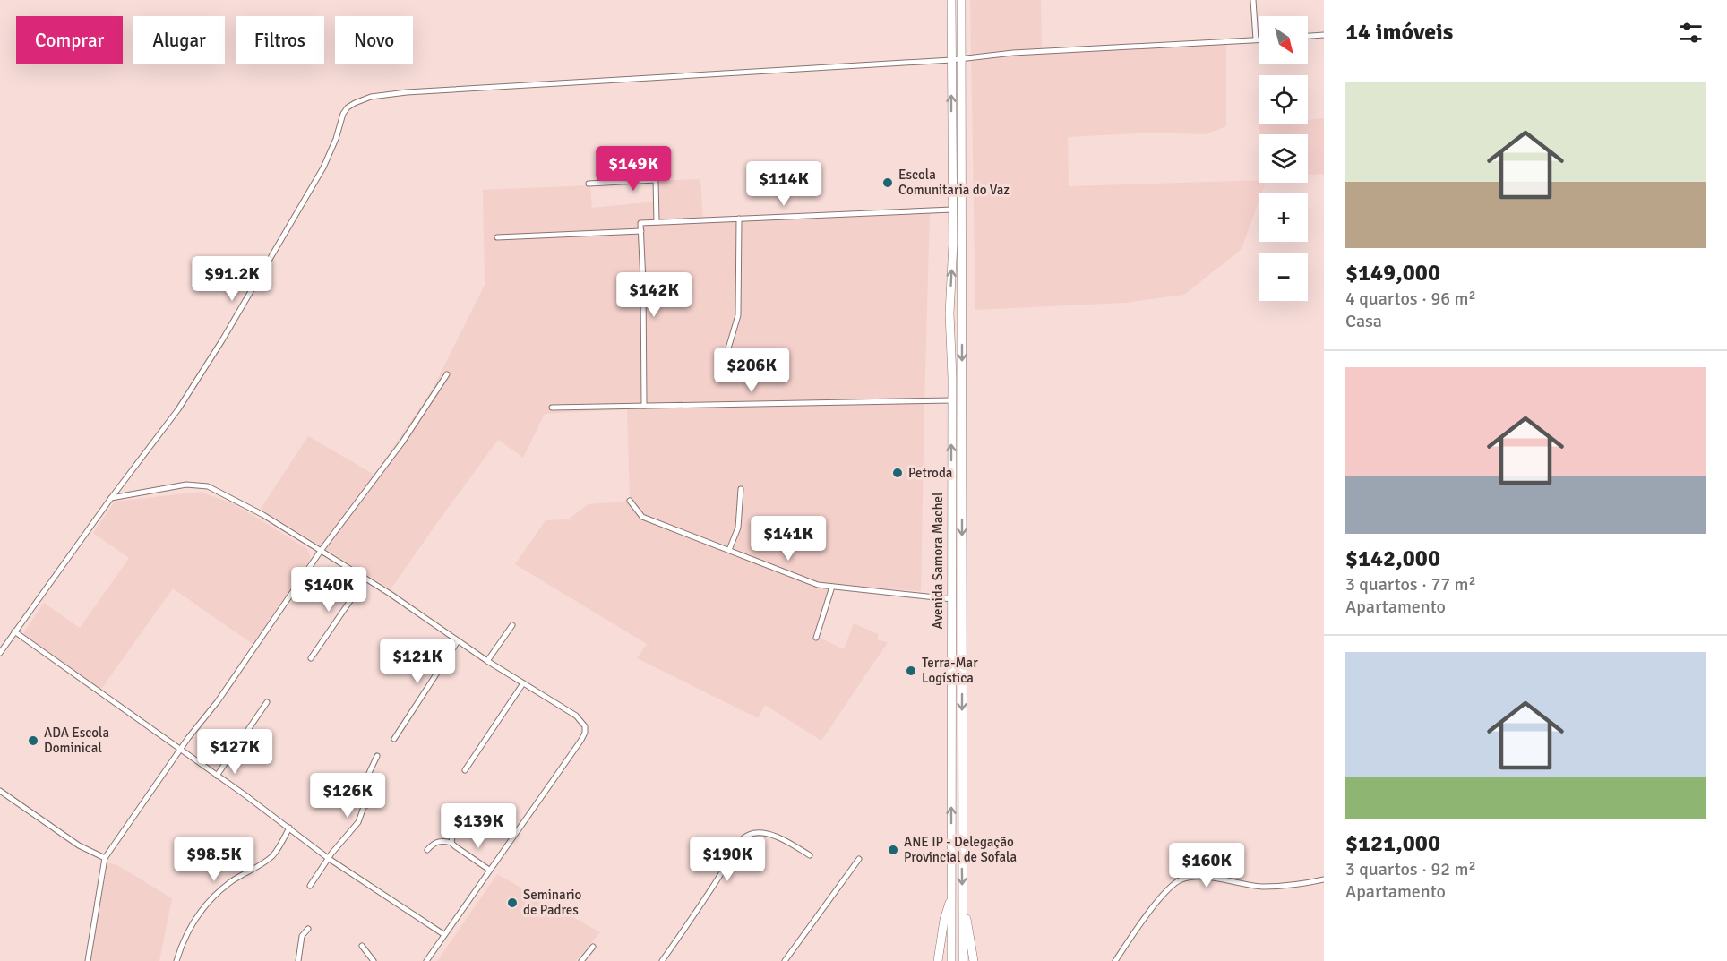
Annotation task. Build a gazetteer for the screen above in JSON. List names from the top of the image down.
{
  "streets": {
    "highway": ["Avenida Samora Machel"]
  },
  "places": [
    "Escola Comunitaria do Vaz",
    "Petroda",
    "Terra-Mar Logística",
    "ADA Escola Dominical",
    "ANE IP - Delegação Provincial de Sofala",
    "Seminario de Padres"
  ],
  "north": "bottom right",
  "page": {
    "heading": "14 imóveis",
    "map_buttons": ["+", "−"],
    "chip": [
      "Comprar",
      "Alugar",
      "Filtros",
      "Novo"
    ],
    "list": [
      {
        "name": "$149,000",
        "note": "4 quartos · 96 m² · Casa"
      },
      {
        "name": "$142,000",
        "note": "3 quartos · 77 m² · Apartamento"
      },
      {
        "name": "$121,000",
        "note": "3 quartos · 92 m² · Apartamento"
      }
    ],
    "price": [
      "$149K",
      "$114K",
      "$91.2K",
      "$142K",
      "$206K",
      "$141K",
      "$140K",
      "$121K",
      "$127K",
      "$126K",
      "$139K",
      "$98.5K",
      "$190K",
      "$160K"
    ]
  }
}
